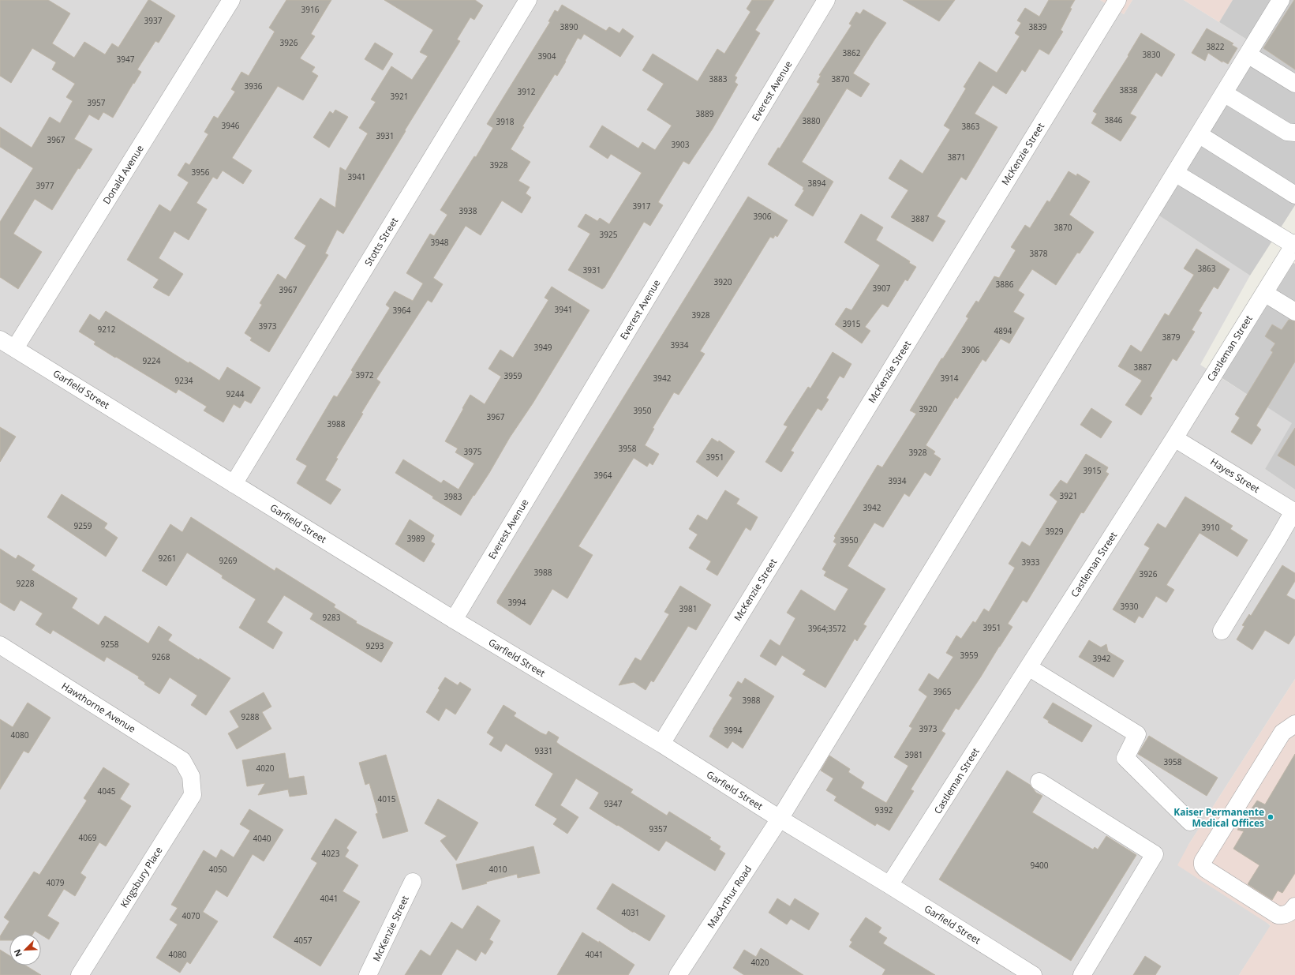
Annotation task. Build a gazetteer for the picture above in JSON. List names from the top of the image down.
{
  "streets": {
    "street": [
      "Everest Avenue",
      "McKenzie Street",
      "Donald Avenue",
      "Stotts Street",
      "Castleman Street",
      "Garfield Street",
      "Hayes Street",
      "Hawthorne Avenue",
      "Kingsbury Place",
      "MacArthur Road"
    ]
  },
  "crossings": [
    ["Everest Avenue", "Garfield Street"],
    ["McKenzie Street", "Garfield Street"],
    ["Donald Avenue", "Garfield Street"],
    ["Stotts Street", "Garfield Street"],
    ["Castleman Street", "Garfield Street"],
    ["Castleman Street", "Hayes Street"],
    ["Garfield Street", "MacArthur Road"],
    ["Hawthorne Avenue", "Kingsbury Place"]
  ],
  "places": ["Kaiser Permanente Medical Offices"],
  "house_numbers": [
    "3916",
    "3937",
    "3890",
    "3839",
    "3926",
    "3822",
    "3862",
    "3830",
    "3904",
    "3947",
    "3883",
    "3870",
    "3936",
    "3838",
    "3912",
    "3921",
    "3957",
    "3889",
    "3846",
    "3880",
    "3918",
    "3946",
    "3863",
    "3931",
    "3967",
    "3903",
    "3871",
    "3928",
    "3956",
    "3941",
    "3894",
    "3977",
    "3917",
    "3938",
    "3906",
    "3887",
    "3870",
    "3925",
    "3948",
    "3878",
    "3863",
    "3931",
    "3920",
    "3886",
    "3907",
    "3967",
    "3941",
    "3964",
    "3928",
    "3915",
    "3973",
    "9212",
    "4894",
    "3879",
    "3934",
    "3949",
    "3906",
    "9224",
    "3887",
    "3972",
    "3959",
    "3942",
    "3914",
    "9234",
    "9244",
    "3920",
    "3950",
    "3967",
    "3988",
    "3958",
    "3975",
    "3928",
    "3951",
    "3915",
    "3964",
    "3934",
    "3921",
    "3983",
    "3942",
    "9259",
    "3910",
    "3929",
    "3989",
    "3950",
    "9261",
    "9269",
    "3933",
    "3988",
    "3926",
    "9228",
    "3994",
    "3930",
    "3981",
    "9283",
    "3951",
    "3964;3572",
    "9258",
    "9293",
    "3959",
    "9268",
    "3942",
    "3965",
    "3988",
    "9288",
    "3973",
    "3994",
    "4080",
    "9331",
    "3981",
    "3958",
    "4020",
    "4045",
    "4015",
    "9347",
    "9392",
    "9357",
    "4069",
    "4040",
    "4023",
    "9400",
    "4050",
    "4010",
    "4079",
    "4041",
    "4031",
    "4070",
    "4057",
    "4080",
    "4041",
    "4020"
  ],
  "north": "bottom left"
}
